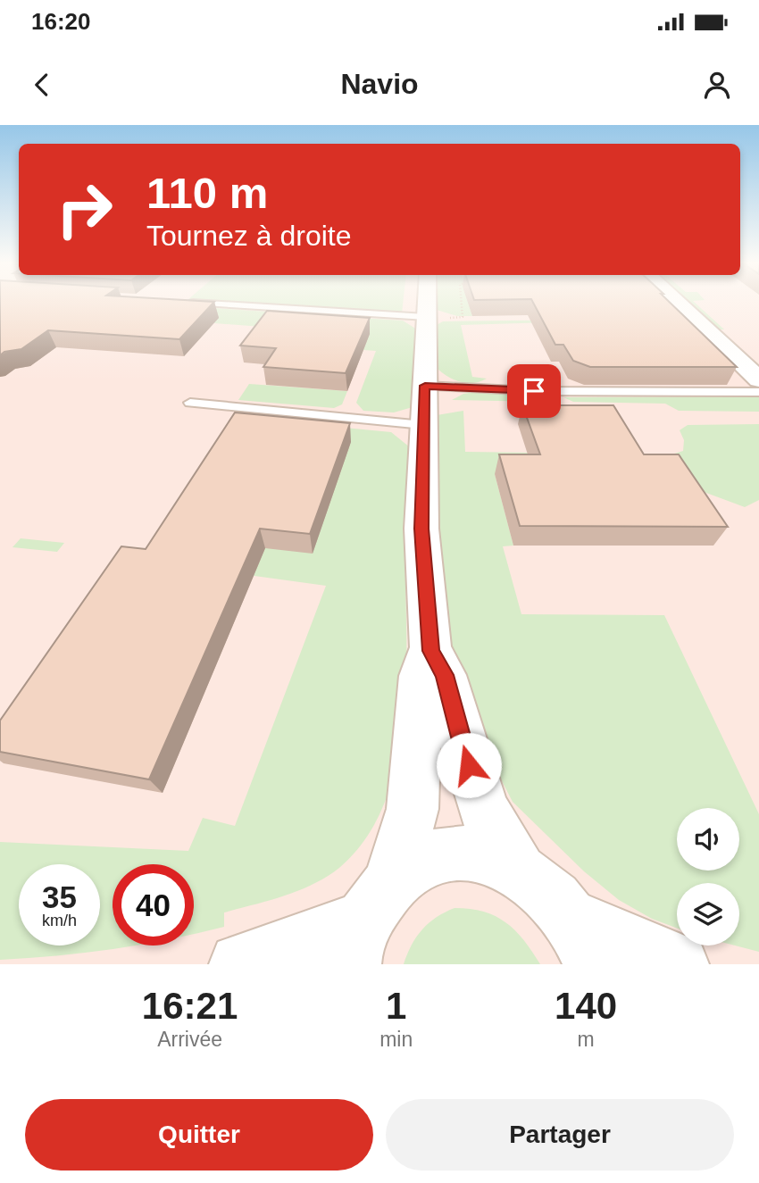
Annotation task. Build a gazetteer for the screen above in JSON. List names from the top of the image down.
{
  "page": {
    "status": "16:20",
    "header": "Navio",
    "turn": ["110 m", "Tournez à droite"],
    "speed": "35 km/h",
    "limit": "40",
    "eta": [
      "16:21",
      "Arrivée",
      "1",
      "min",
      "140",
      "m"
    ],
    "buttons": ["Quitter", "Partager"]
  }
}
